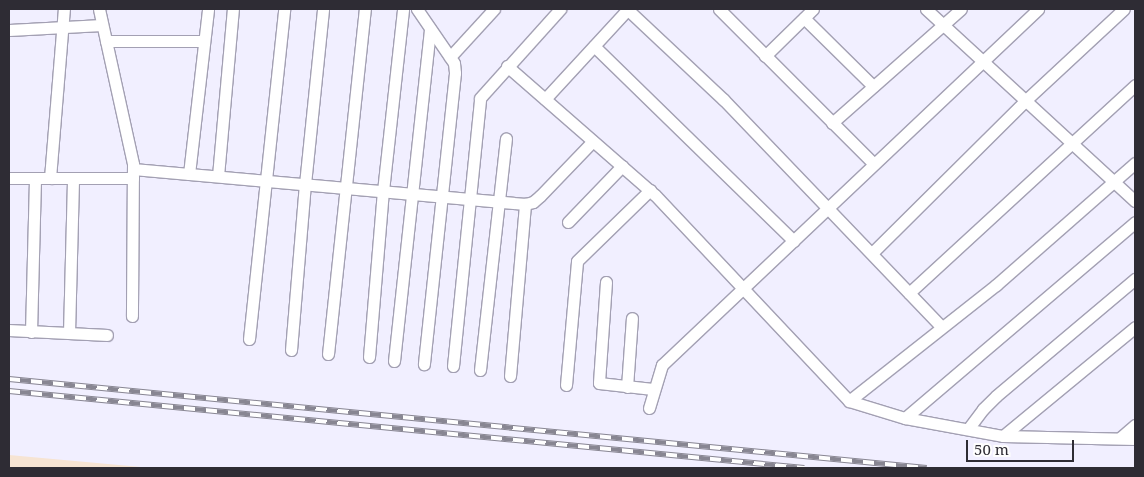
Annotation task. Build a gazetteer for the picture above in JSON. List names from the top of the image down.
{
  "scale_bar": "50 m"
}
